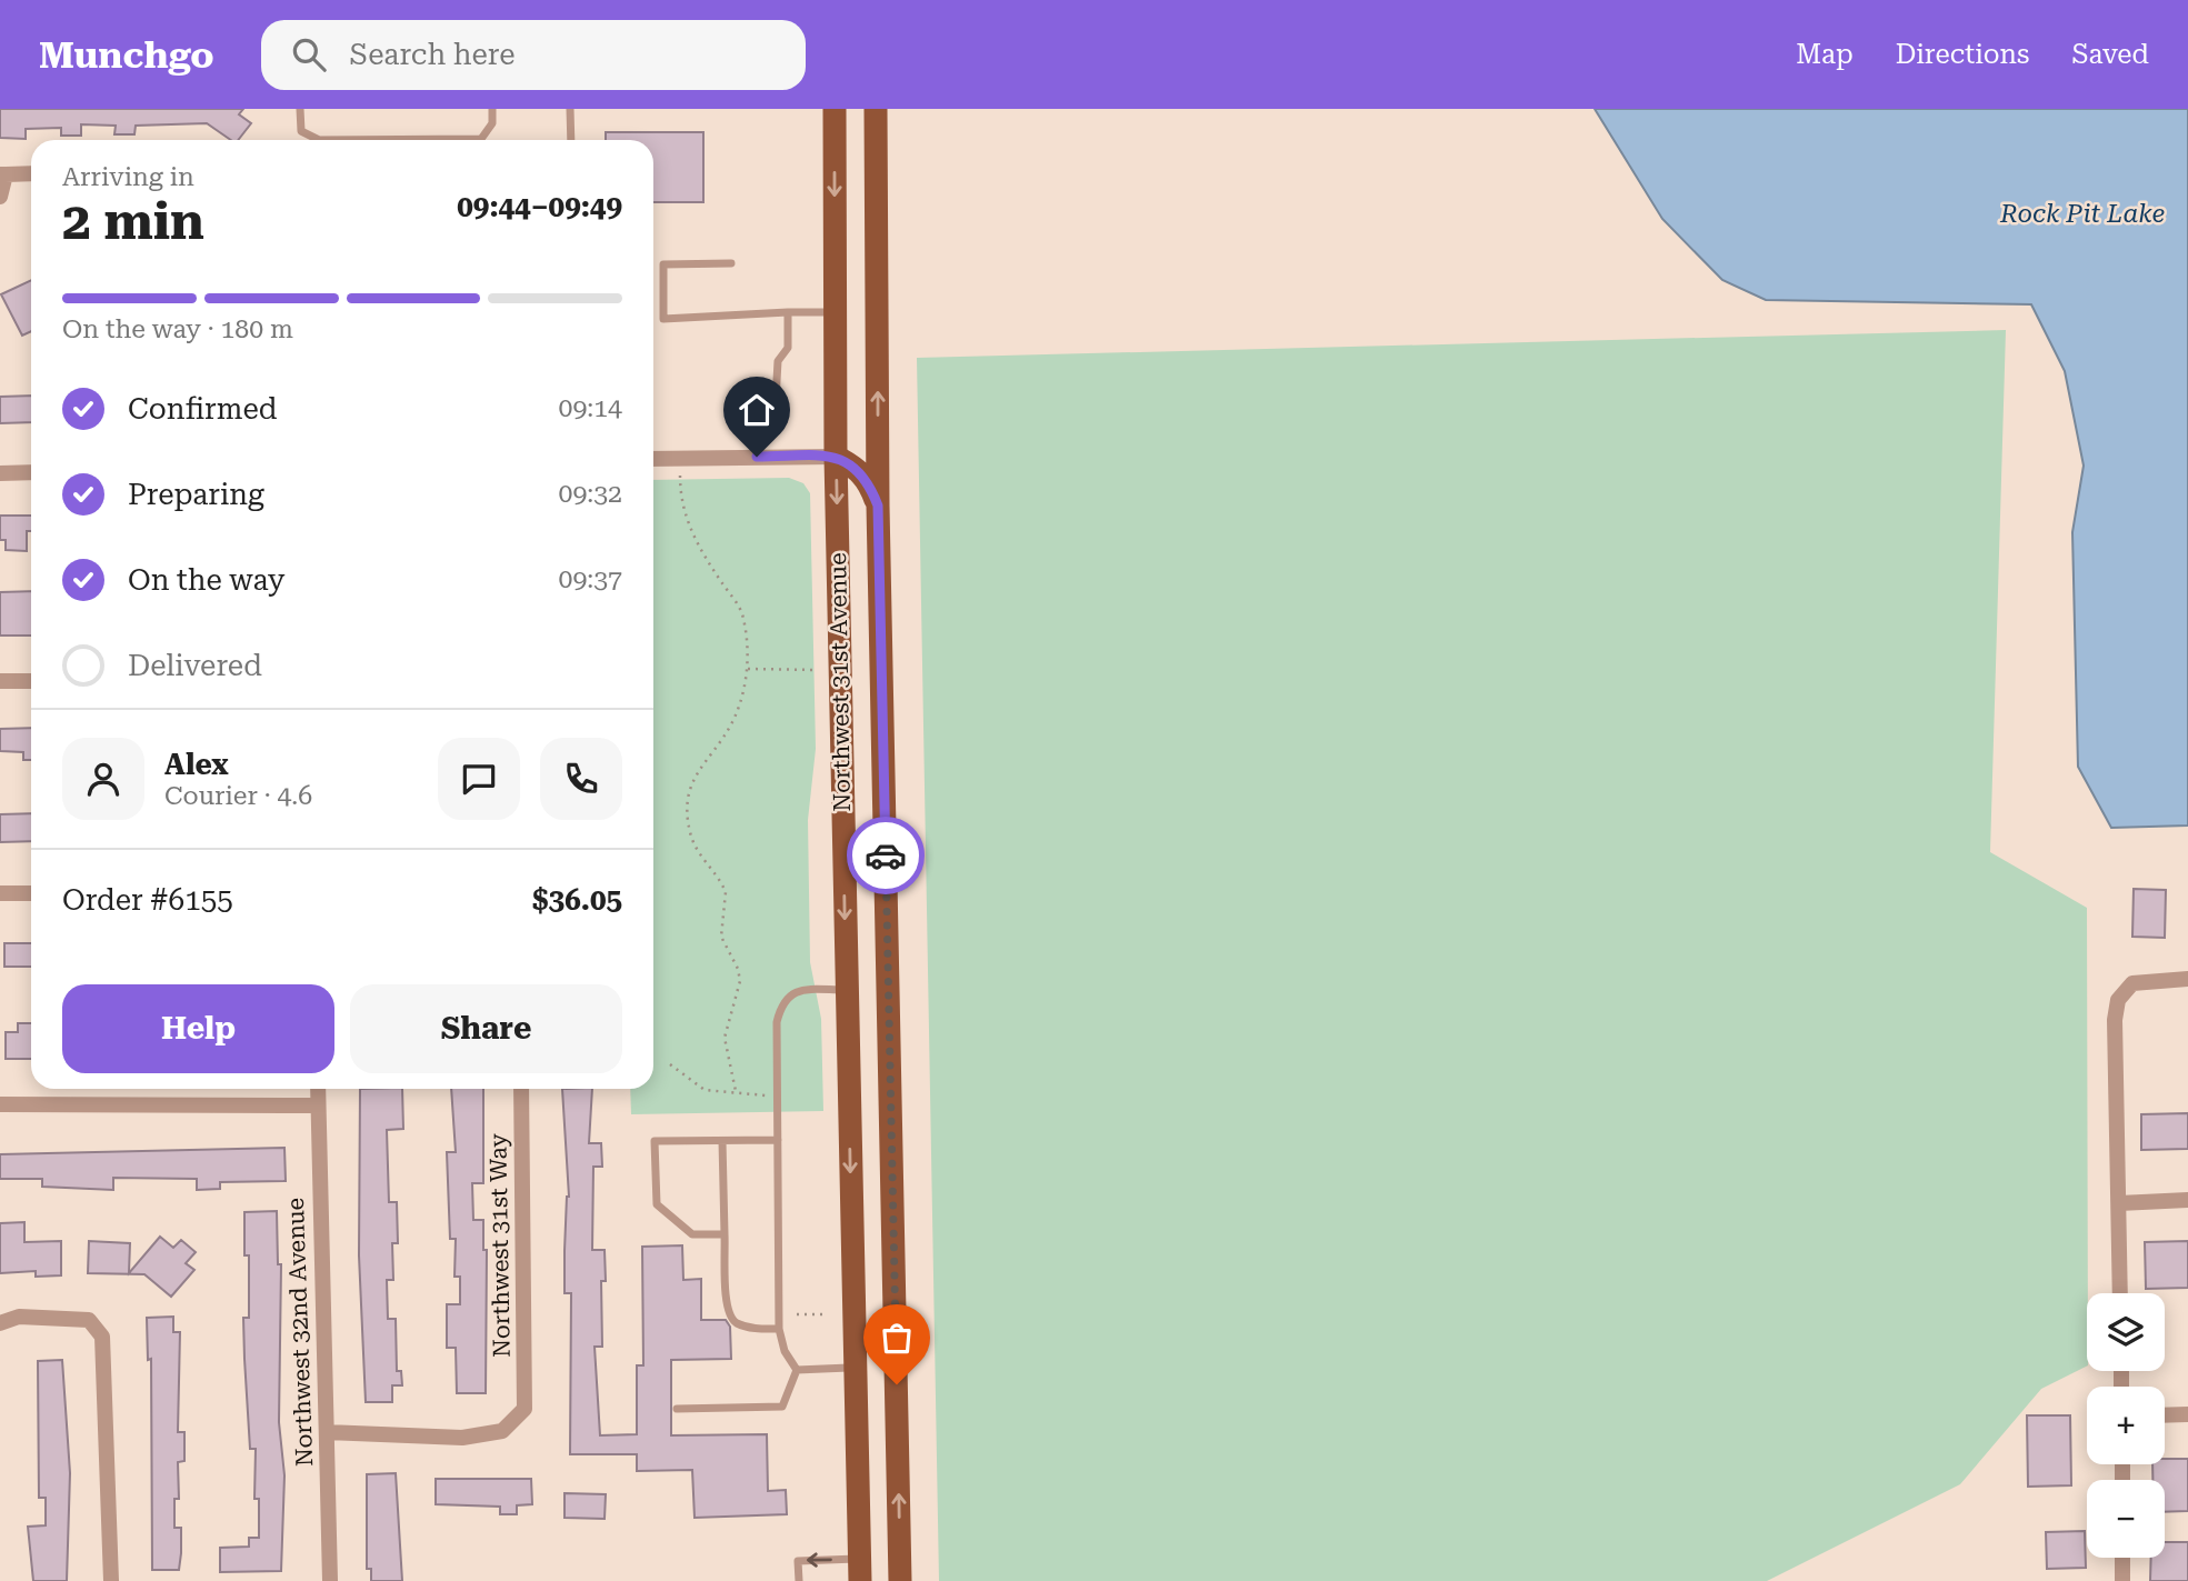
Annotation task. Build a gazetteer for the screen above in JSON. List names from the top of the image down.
{
  "streets": {
    "main road": ["Northwest 31st Avenue"],
    "street": ["Northwest 31st Way", "Northwest 32nd Avenue"]
  },
  "crossings": [
    ["Northwest 31st Way", "Northwest 32nd Avenue"]
  ],
  "water": ["Rock Pit Lake"],
  "page": {
    "header": "Munchgo",
    "search": "Search here",
    "nav": ["Map", "Directions", "Saved"],
    "heading": ["2 min", "Arriving in", "09:44–09:49"],
    "panel": [
      "Alex",
      "Courier · 4.6",
      "Order #6155",
      "$36.05"
    ],
    "bar": "On the way · 180 m",
    "list": [
      ["Confirmed", "09:14"],
      ["Preparing", "09:32"],
      ["On the way", "09:37"],
      "Delivered"
    ],
    "buttons": ["Help", "Share"],
    "map_buttons": ["+", "−"]
  }
}
